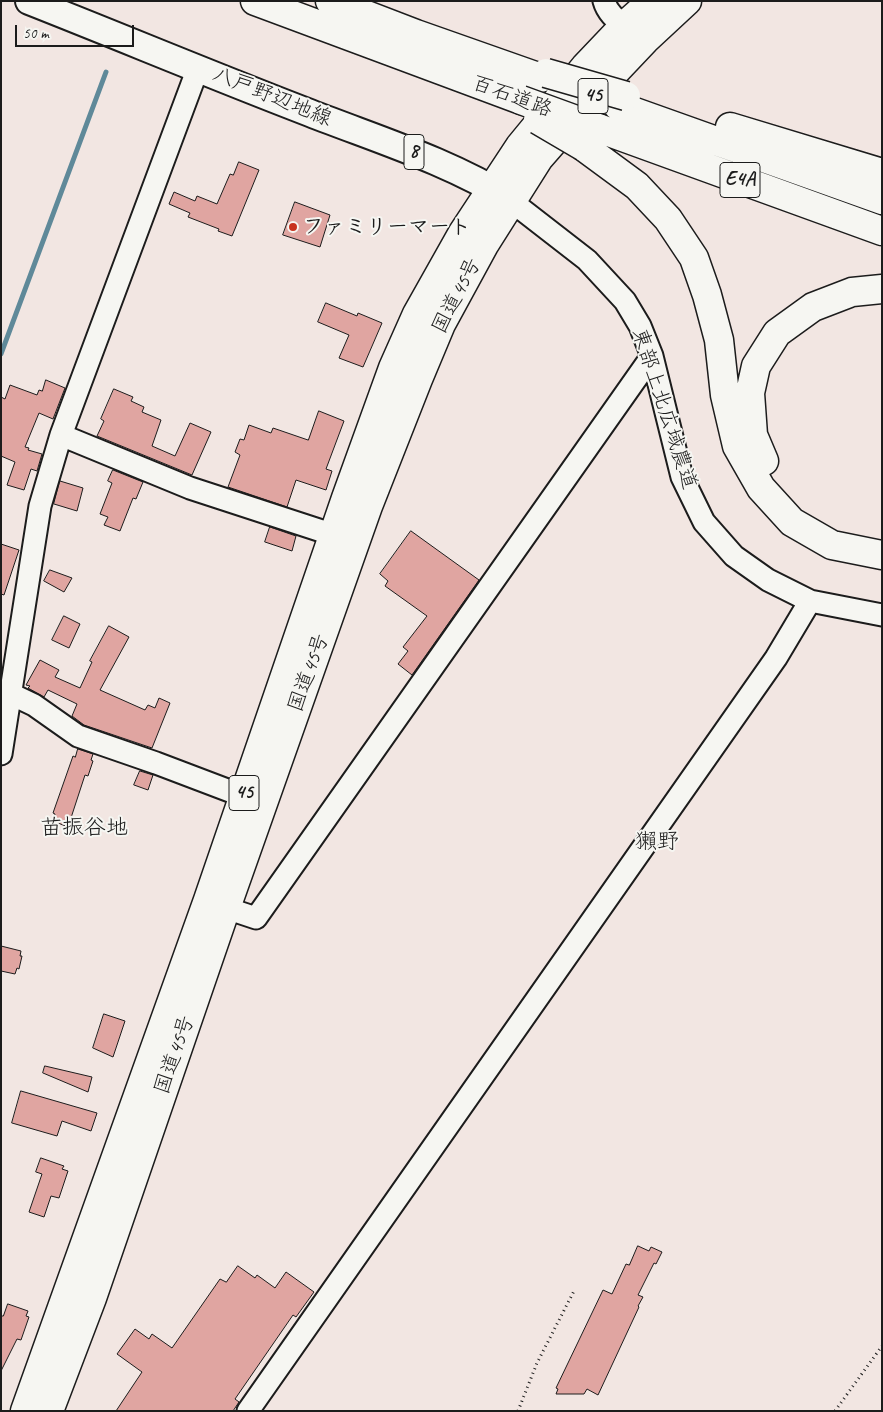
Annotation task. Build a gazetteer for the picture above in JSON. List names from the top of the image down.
{
  "streets": {
    "highway": [
      "45",
      "百石道路",
      "E4A",
      "国道45号"
    ],
    "main road": ["八戸野辺地線", "8"],
    "street": ["東部上北広域農道"]
  },
  "crossings": [
    ["八戸野辺地線", "国道45号"],
    ["八戸野辺地線", "東部上北広域農道"],
    ["国道45号", "東部上北広域農道"]
  ],
  "districts": ["苗振谷地", "獺野"],
  "places": ["ファミリーマート"],
  "scale_bar": "50 m"
}
